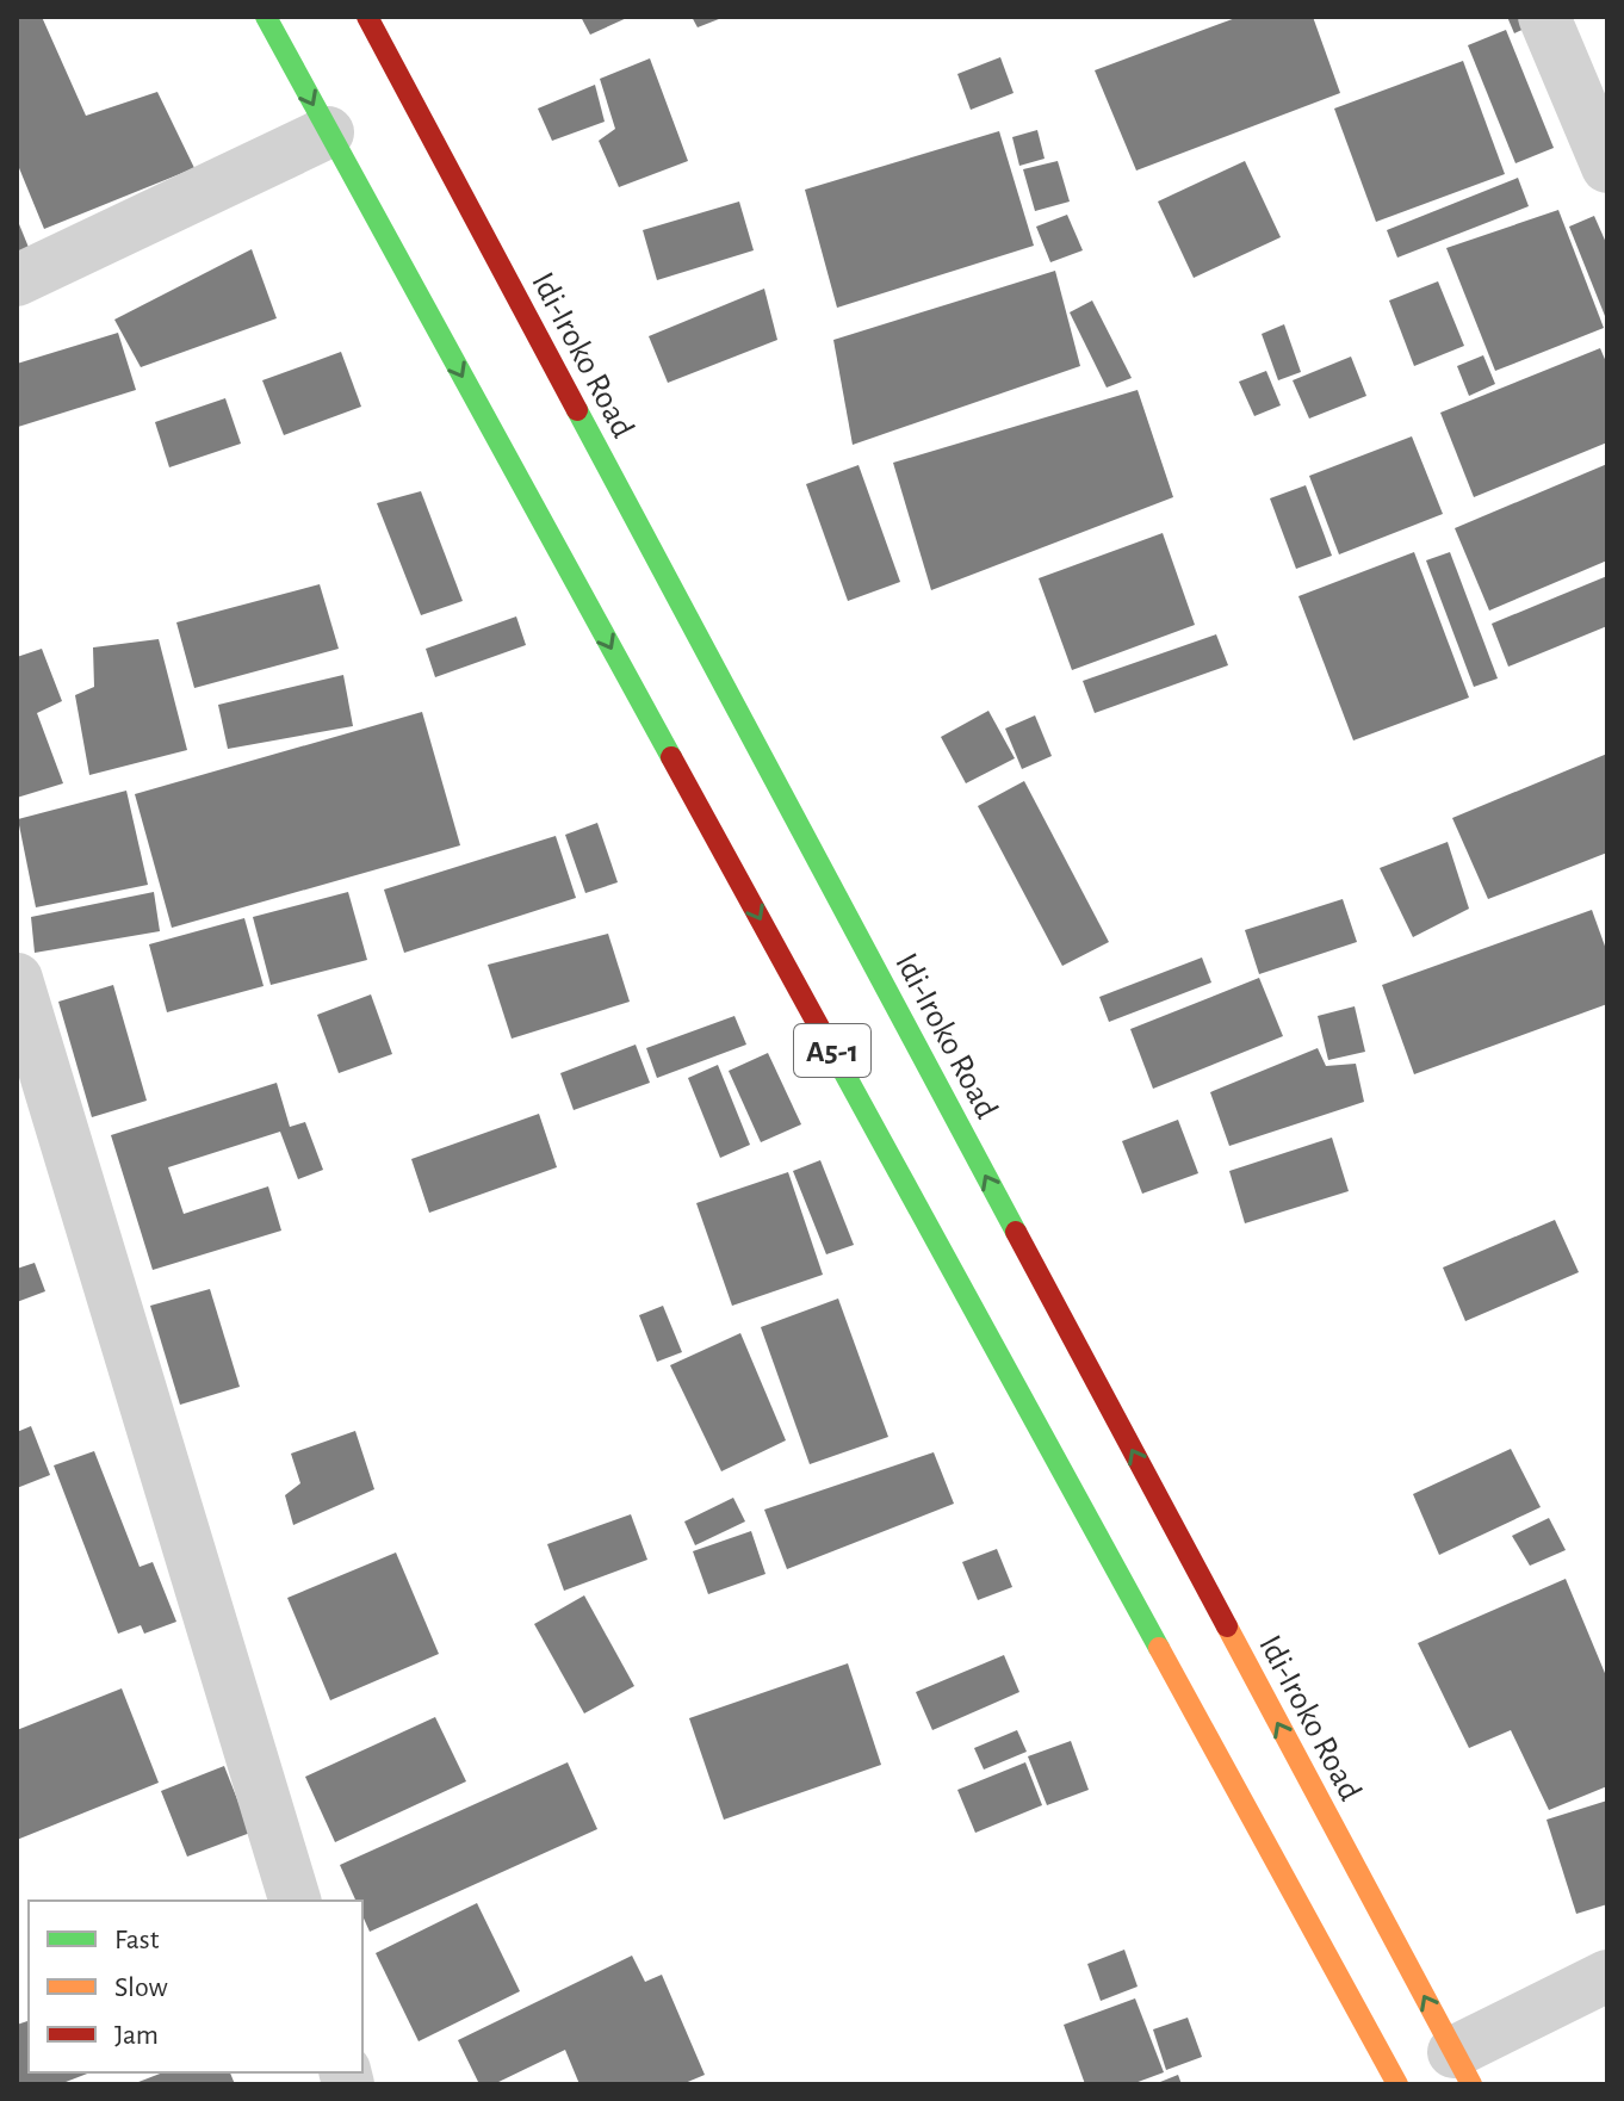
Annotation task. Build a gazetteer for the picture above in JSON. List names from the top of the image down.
{
  "streets": {
    "highway": ["Idi-Iroko Road", "A5-1"]
  },
  "legend": ["Fast", "Slow", "Jam"]
}
